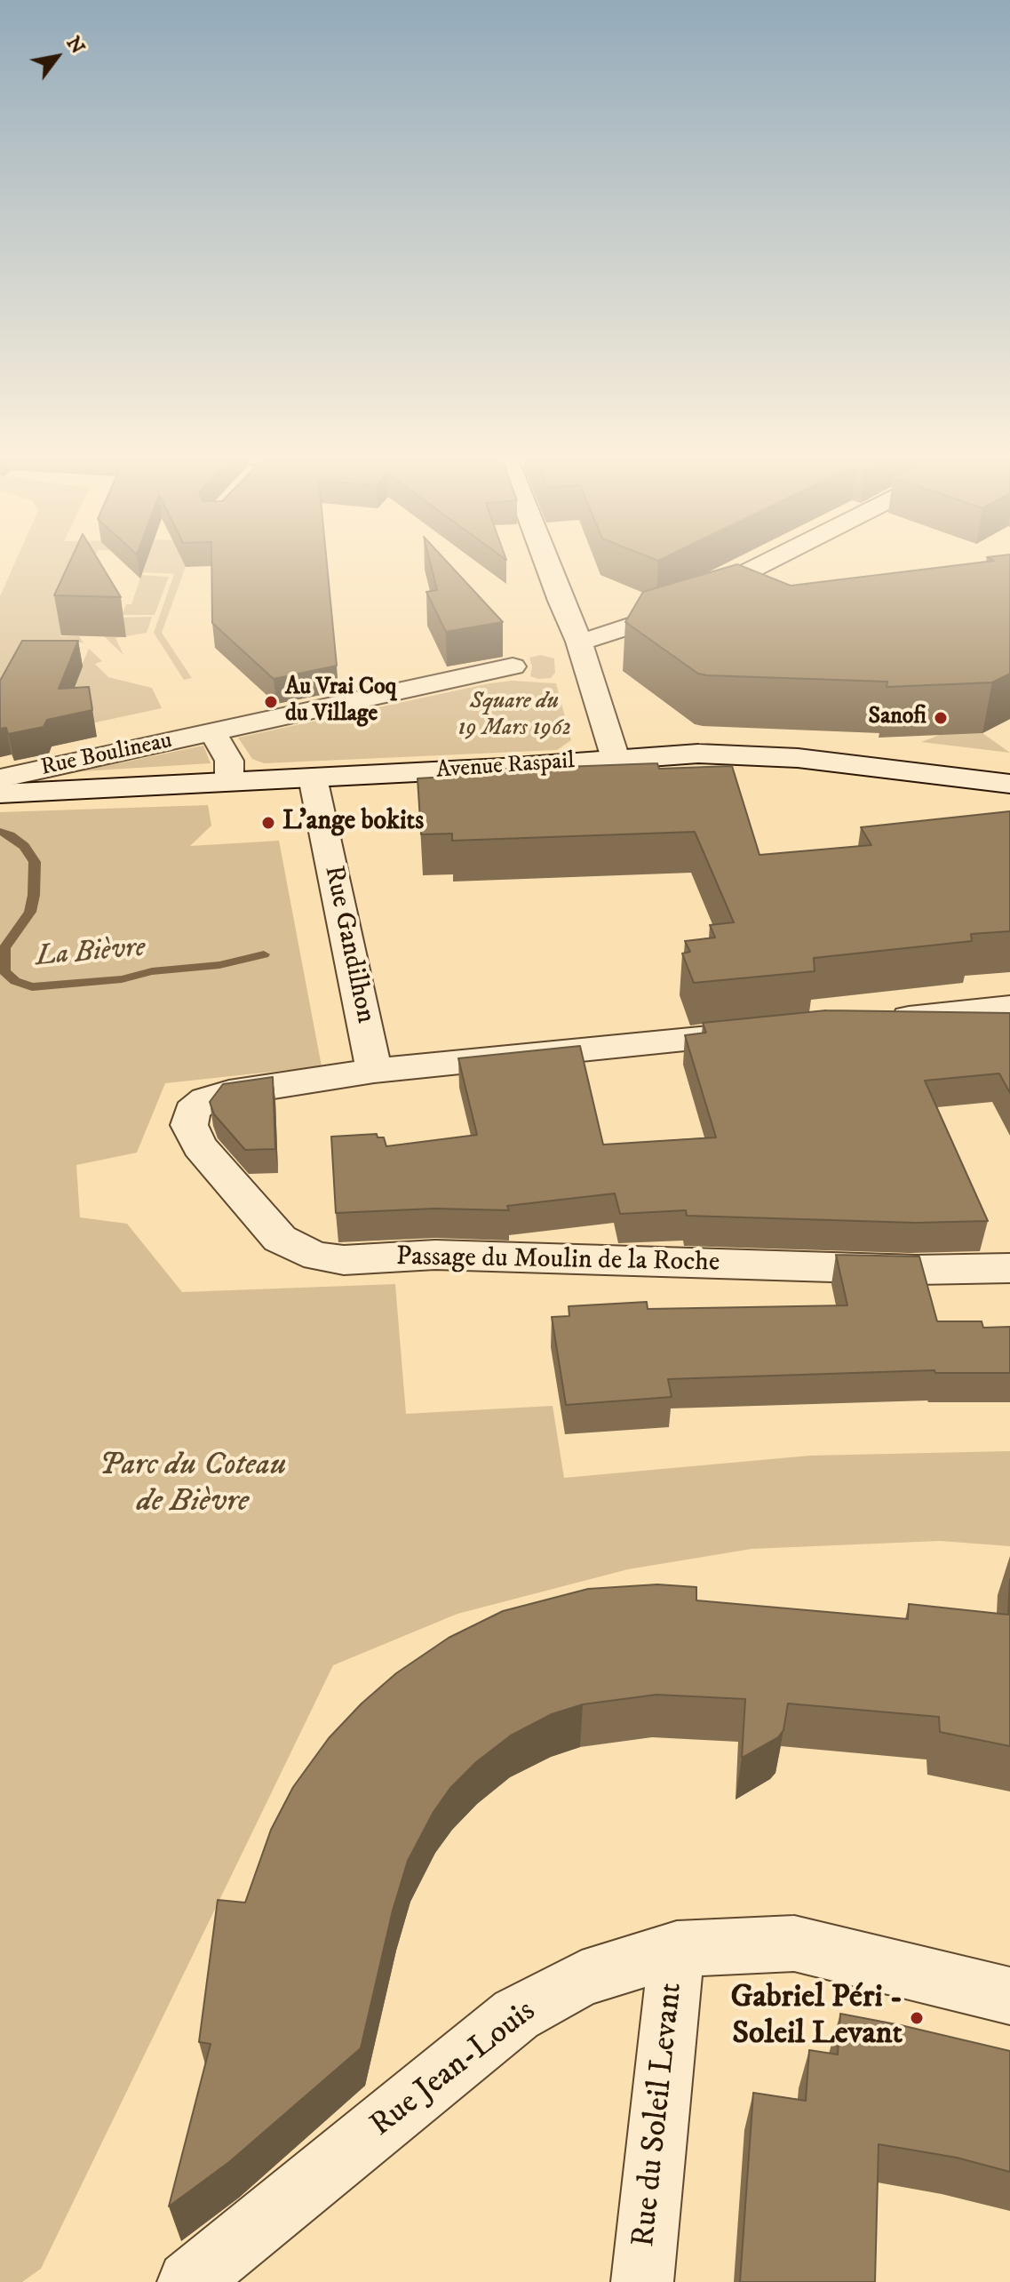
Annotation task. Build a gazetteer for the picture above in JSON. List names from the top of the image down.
{
  "streets": {
    "main road": ["Avenue Raspail"],
    "street": [
      "Rue Boulineau",
      "Rue Gandilhon",
      "Passage du Moulin de la Roche",
      "Rue Jean-Louis",
      "Rue du Soleil Levant"
    ]
  },
  "crossings": [
    ["Avenue Raspail", "Rue Gandilhon"],
    ["Rue Gandilhon", "Passage du Moulin de la Roche"],
    ["Rue Jean-Louis", "Rue du Soleil Levant"]
  ],
  "water": ["La Bièvre"],
  "parks": ["Square du 19 Mars 1962", "Parc du Coteau de Bièvre"],
  "places": [
    "Au Vrai Coq du Village",
    "Sanofi",
    "L'ange bokits",
    "Gabriel Péri - Soleil Levant"
  ],
  "north": "top right"
}
